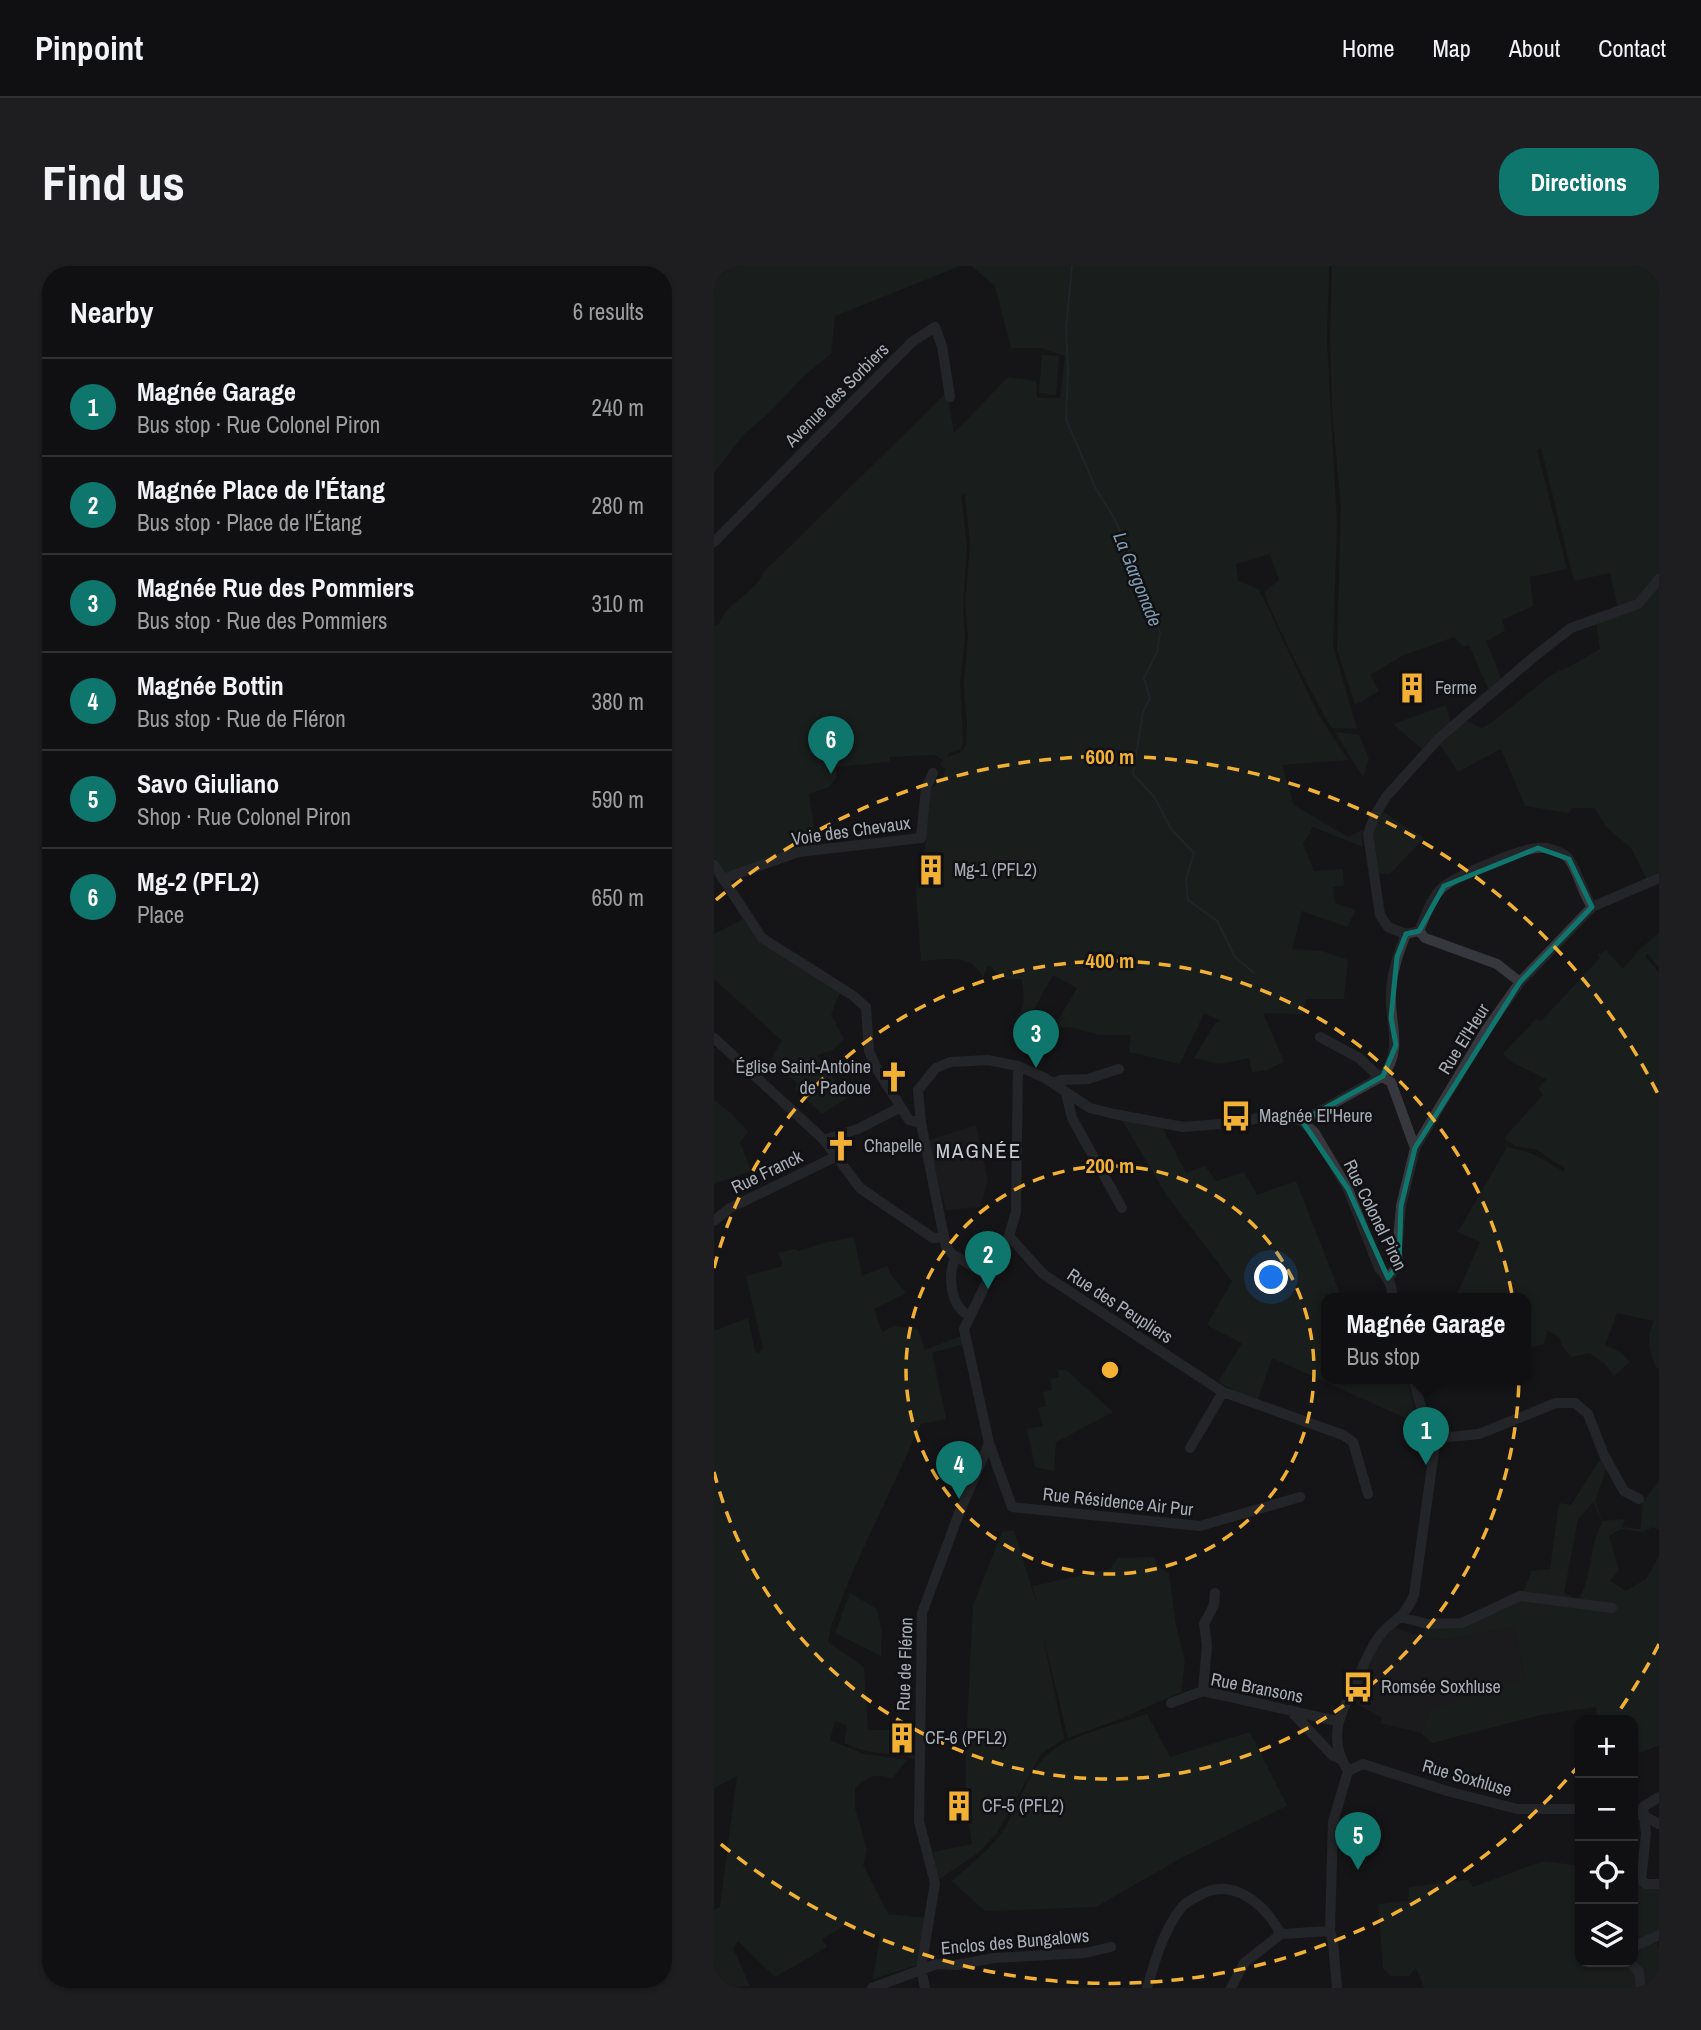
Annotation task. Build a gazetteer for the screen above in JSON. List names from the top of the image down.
{
  "streets": {
    "street": [
      "Avenue des Sorbiers",
      "Voie des Chevaux",
      "Rue El'Heur",
      "Rue Franck",
      "Rue Colonel Piron",
      "Rue des Peupliers",
      "Rue Résidence Air Pur",
      "Rue de Fléron",
      "Rue Bransons",
      "Rue Soxhluse",
      "Enclos des Bungalows"
    ]
  },
  "crossings": [
    ["Rue El'Heur", "Rue Colonel Piron"],
    ["Rue Résidence Air Pur", "Rue de Fléron"],
    ["Rue de Fléron", "Enclos des Bungalows"]
  ],
  "districts": ["MAGNÉE"],
  "water": ["La Gargonade"],
  "places": {
    "building": [
      "Ferme",
      "Mg-1 (PFL2)",
      "CF-6 (PFL2)",
      "CF-5 (PFL2)"
    ],
    "church": ["Église Saint-Antoine de Padoue", "Chapelle"],
    "bus stop": ["Magnée El'Heure", "Romsée Soxhluse"]
  },
  "page": {
    "header": "Pinpoint",
    "nav": [
      "Home",
      "Map",
      "About",
      "Contact"
    ],
    "buttons": "Directions",
    "title": "Find us",
    "heading": ["Nearby", "6 results"],
    "list": [
      {
        "mark": "1",
        "name": "Magnée Garage",
        "note": "Bus stop · Rue Colonel Piron",
        "value": "240 m"
      },
      {
        "mark": "2",
        "name": "Magnée Place de l'Étang",
        "note": "Bus stop · Place de l'Étang",
        "value": "280 m"
      },
      {
        "mark": "3",
        "name": "Magnée Rue des Pommiers",
        "note": "Bus stop · Rue des Pommiers",
        "value": "310 m"
      },
      {
        "mark": "4",
        "name": "Magnée Bottin",
        "note": "Bus stop · Rue de Fléron",
        "value": "380 m"
      },
      {
        "mark": "5",
        "name": "Savo Giuliano",
        "note": "Shop · Rue Colonel Piron",
        "value": "590 m"
      },
      {
        "mark": "6",
        "name": "Mg-2 (PFL2)",
        "note": "Place",
        "value": "650 m"
      }
    ],
    "pins": [
      "6",
      "3",
      "2",
      "1",
      "4",
      "5"
    ],
    "popup": ["Magnée Garage", "Bus stop"],
    "map_buttons": ["+", "−"]
  },
  "rings": ["600 m", "400 m", "200 m"]
}
